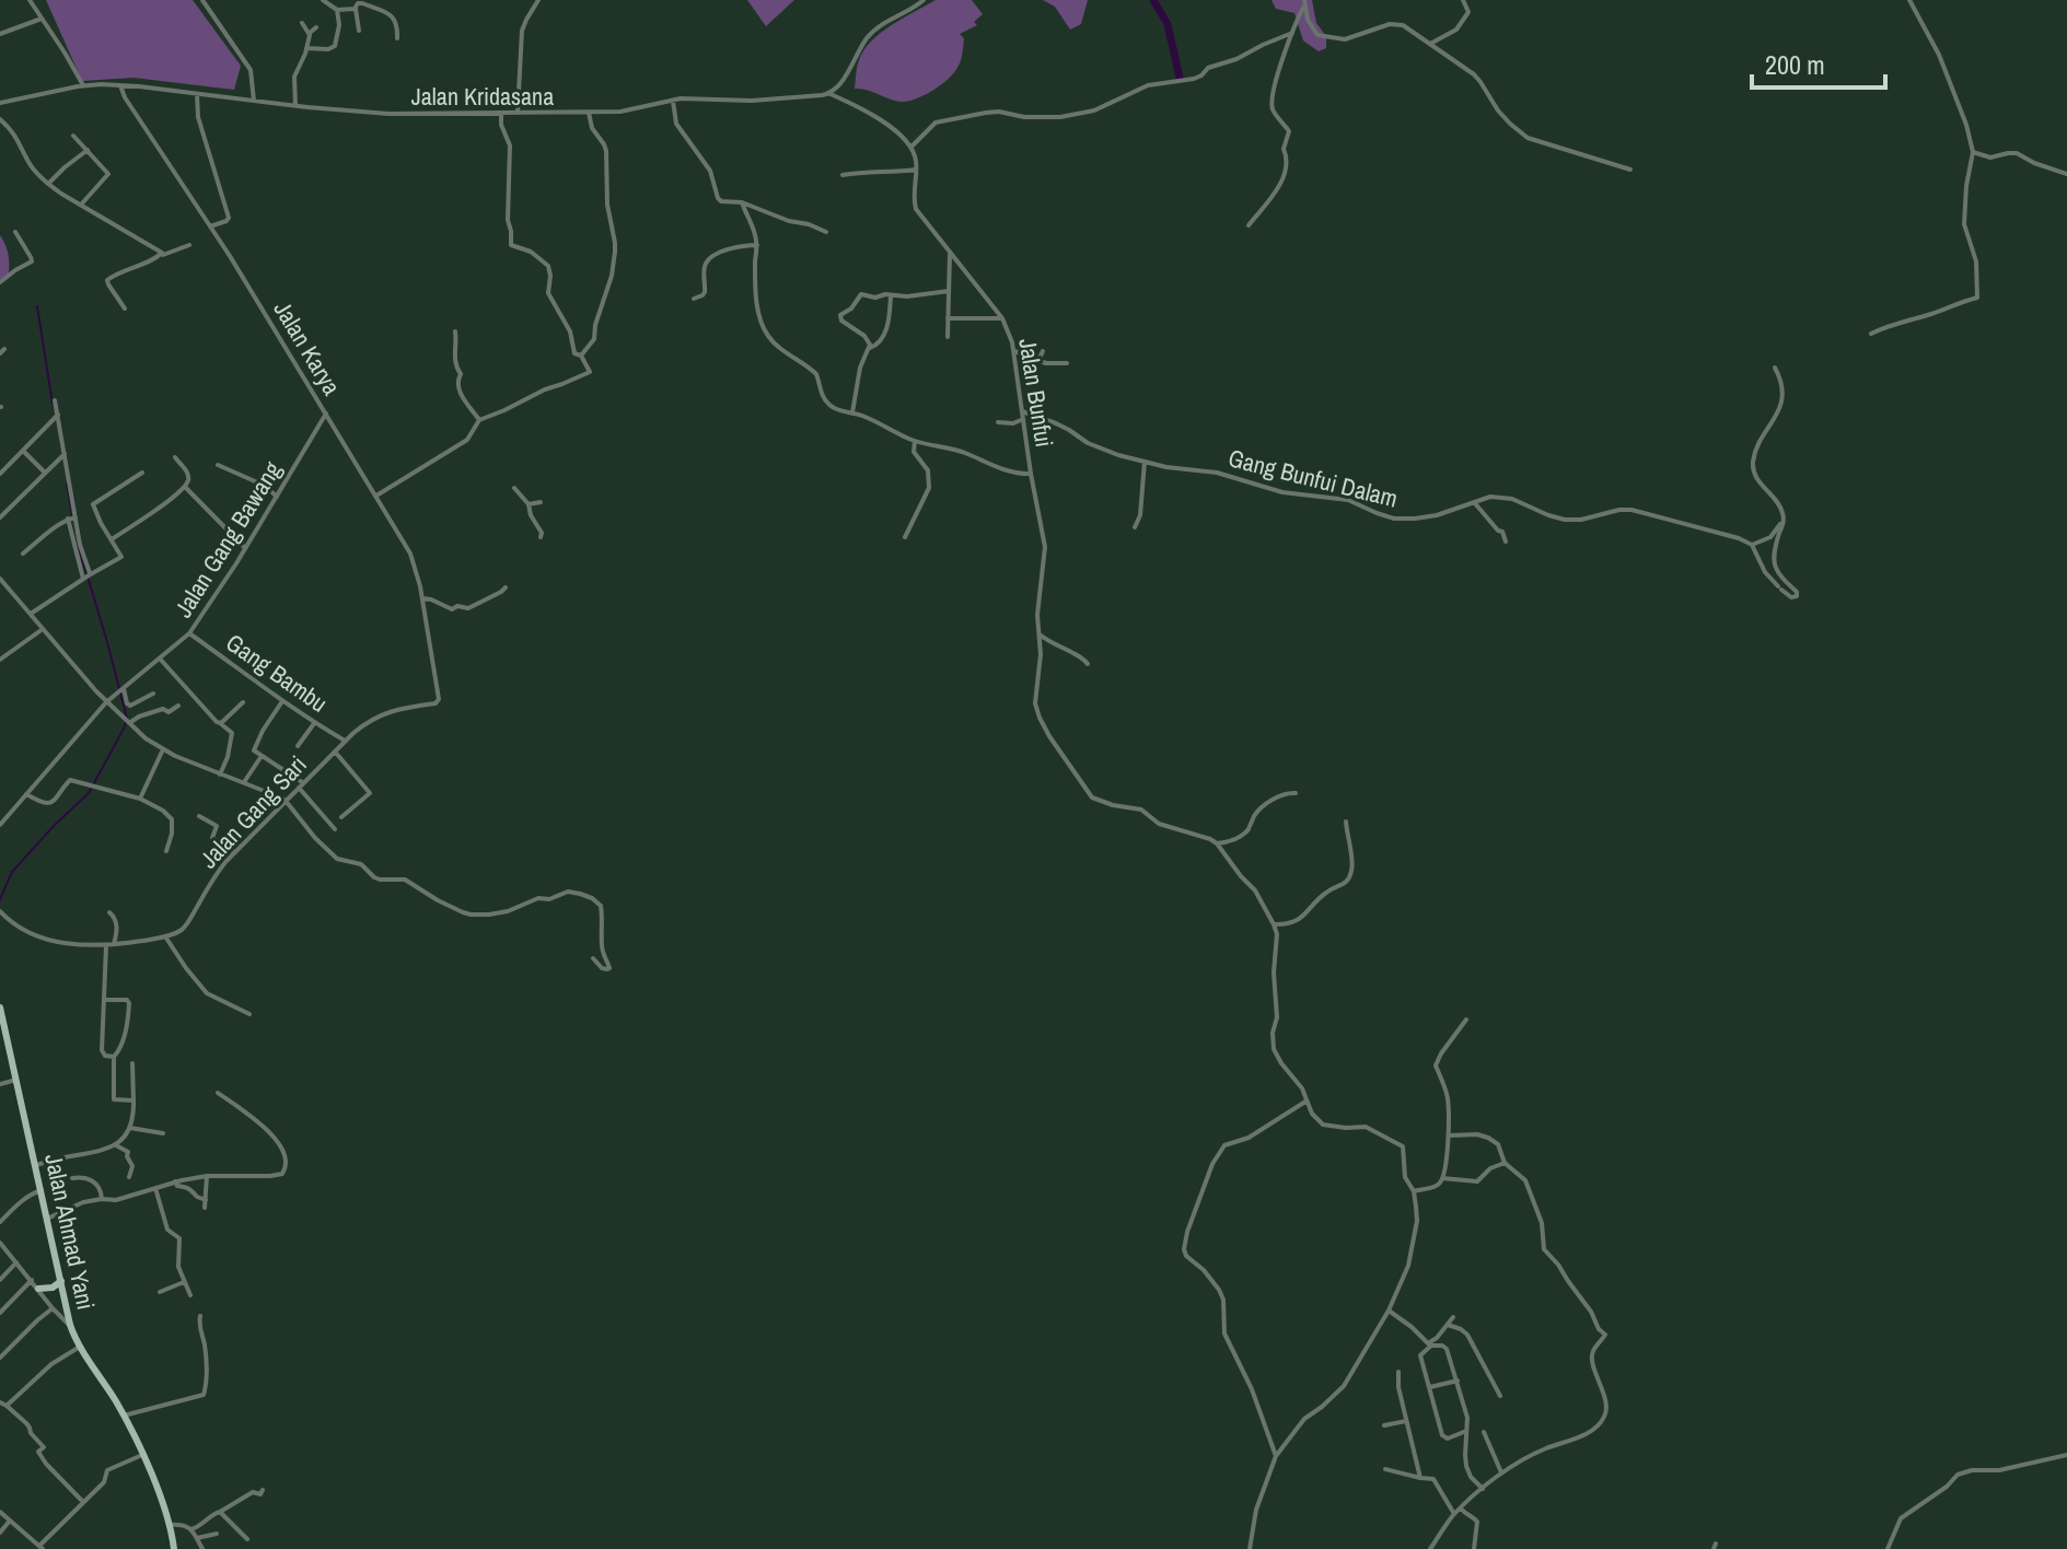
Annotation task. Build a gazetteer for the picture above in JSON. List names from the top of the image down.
{
  "streets": {
    "main road": ["Jalan Ahmad Yani"],
    "street": [
      "Jalan Kridasana",
      "Jalan Karya",
      "Jalan Bunfui",
      "Gang Bunfui Dalam",
      "Jalan Gang Bawang",
      "Gang Bambu",
      "Jalan Gang Sari"
    ]
  },
  "crossings": [
    ["Jalan Kridasana", "Jalan Karya"],
    ["Jalan Karya", "Jalan Gang Bawang"],
    ["Jalan Karya", "Jalan Gang Sari"],
    ["Jalan Bunfui", "Gang Bunfui Dalam"],
    ["Jalan Gang Bawang", "Gang Bambu"],
    ["Gang Bambu", "Jalan Gang Sari"]
  ],
  "scale_bar": "200 m"
}
